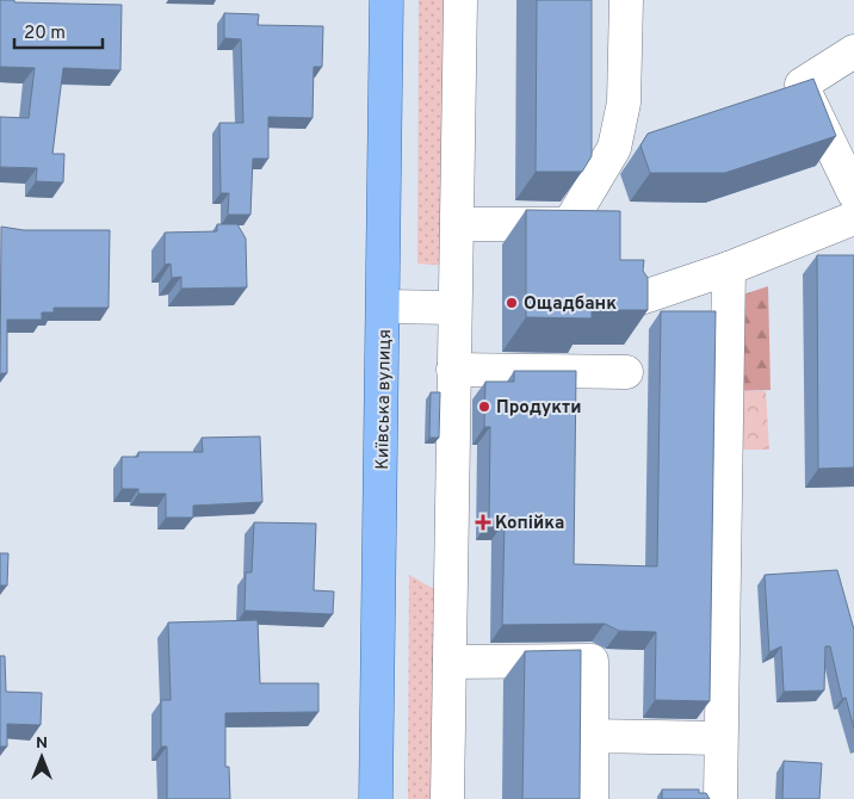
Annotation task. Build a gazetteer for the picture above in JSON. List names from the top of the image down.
{
  "streets": {
    "main road": ["Київська вулиця"]
  },
  "places": {
    "other": ["Ощадбанк", "Продукти"],
    "health": ["Копійка"]
  },
  "scale_bar": "20 m",
  "north": "top"
}
